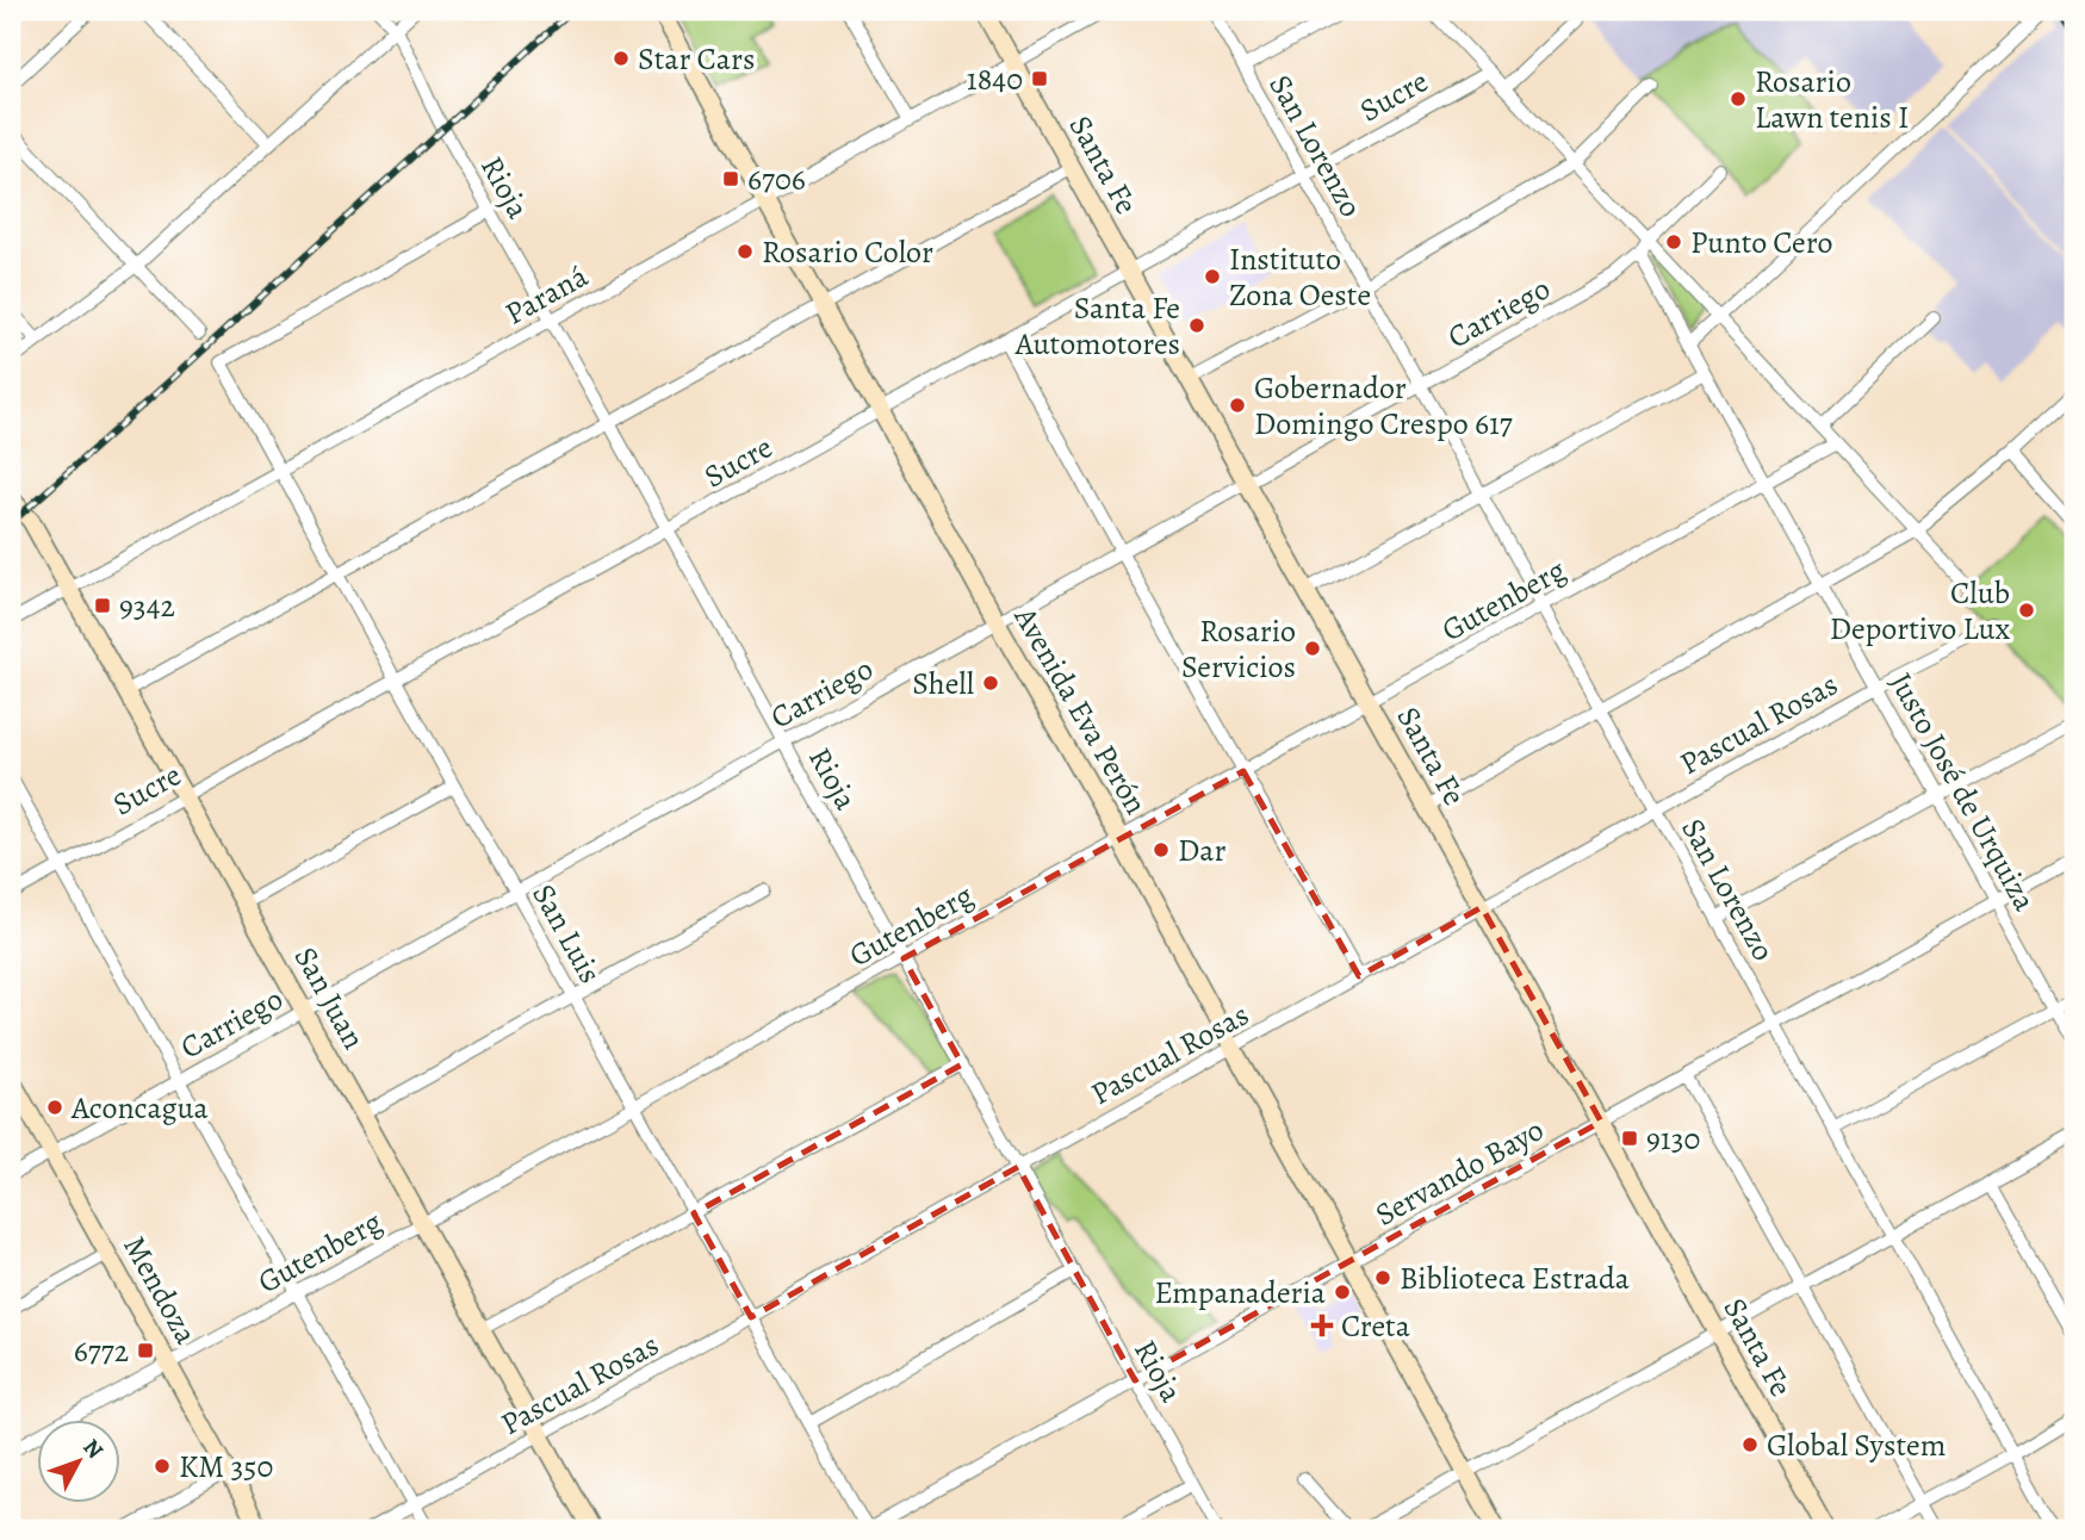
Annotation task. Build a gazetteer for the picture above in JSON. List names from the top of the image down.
{
  "streets": {
    "main road": [
      "Santa Fe",
      "Avenida Eva Perón",
      "San Juan",
      "Mendoza"
    ],
    "street": [
      "Sucre",
      "San Lorenzo",
      "Rioja",
      "Paraná",
      "Carriego",
      "Gutenberg",
      "Pascual Rosas",
      "Justo José de Urquiza",
      "San Luis",
      "Servando Bayo"
    ]
  },
  "crossings": [
    ["Sucre", "San Lorenzo"],
    ["Sucre", "Santa Fe"],
    ["Sucre", "Rioja"],
    ["Sucre", "Avenida Eva Perón"],
    ["Sucre", "San Luis"],
    ["Sucre", "San Juan"],
    ["San Lorenzo", "Carriego"],
    ["San Lorenzo", "Gutenberg"],
    ["San Lorenzo", "Pascual Rosas"],
    ["San Lorenzo", "Servando Bayo"],
    ["Santa Fe", "Paraná"],
    ["Santa Fe", "Carriego"],
    ["Santa Fe", "Gutenberg"],
    ["Santa Fe", "Pascual Rosas"],
    ["Santa Fe", "Servando Bayo"],
    ["Rioja", "Paraná"],
    ["Rioja", "Carriego"],
    ["Rioja", "Gutenberg"],
    ["Rioja", "Pascual Rosas"],
    ["Rioja", "San Luis"],
    ["Rioja", "Servando Bayo"],
    ["Paraná", "Avenida Eva Perón"],
    ["Paraná", "San Luis"],
    ["Paraná", "San Juan"],
    ["Carriego", "Avenida Eva Perón"],
    ["Carriego", "Justo José de Urquiza"],
    ["Carriego", "San Luis"],
    ["Carriego", "San Juan"],
    ["Carriego", "Mendoza"],
    ["Gutenberg", "Avenida Eva Perón"],
    ["Gutenberg", "Justo José de Urquiza"],
    ["Gutenberg", "San Luis"],
    ["Gutenberg", "San Juan"],
    ["Gutenberg", "Mendoza"],
    ["Avenida Eva Perón", "Pascual Rosas"],
    ["Avenida Eva Perón", "Servando Bayo"],
    ["Pascual Rosas", "Justo José de Urquiza"],
    ["Pascual Rosas", "San Luis"],
    ["Pascual Rosas", "San Juan"],
    ["Justo José de Urquiza", "Servando Bayo"],
    ["San Luis", "Servando Bayo"]
  ],
  "places": {
    "other": [
      "Star Cars",
      "Rosario Lawn tenis I",
      "Punto Cero",
      "Rosario Color",
      "Instituto Zona Oeste",
      "Santa Fe Automotores",
      "Gobernador Domingo Crespo 617",
      "Club Deportivo Lux",
      "Rosario Servicios",
      "Shell",
      "Dar",
      "Aconcagua",
      "Biblioteca Estrada",
      "Empanaderia",
      "Global System",
      "KM 350"
    ],
    "transit": [
      "1840",
      "6706",
      "9342",
      "9130",
      "6772"
    ],
    "health": ["Creta"]
  },
  "north": "top right"
}
